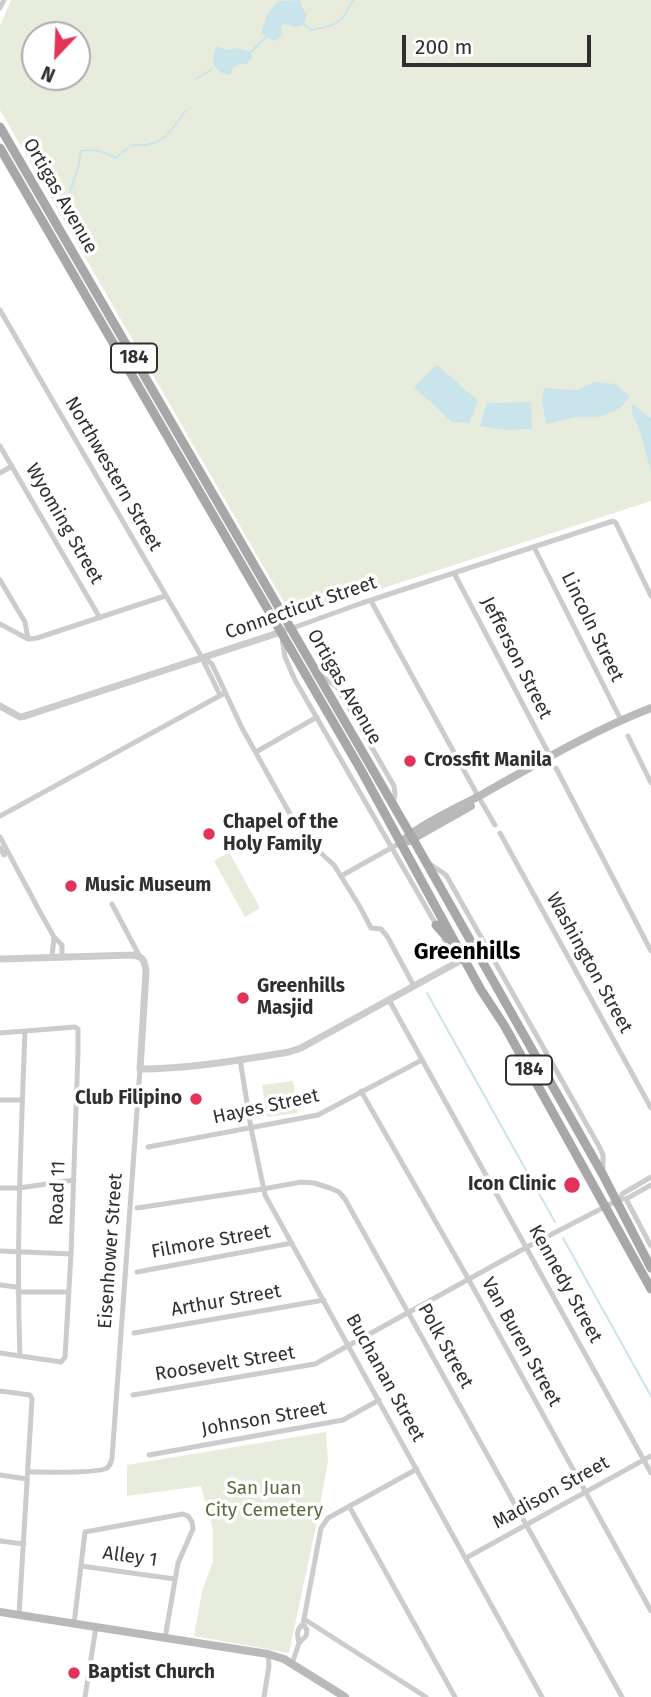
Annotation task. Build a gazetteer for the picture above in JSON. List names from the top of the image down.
{
  "streets": {
    "main road": ["Ortigas Avenue", "184"],
    "street": [
      "Northwestern Street",
      "Wyoming Street",
      "Connecticut Street",
      "Lincoln Street",
      "Jefferson Street",
      "Washington Street",
      "Hayes Street",
      "Road 11",
      "Filmore Street",
      "Eisenhower Street",
      "Kennedy Street",
      "Arthur Street",
      "Van Buren Street",
      "Polk Street",
      "Roosevelt Street",
      "Buchanan Street",
      "Johnson Street",
      "Madison Street",
      "Alley 1"
    ]
  },
  "crossings": [
    ["Ortigas Avenue", "Connecticut Street"],
    ["Ortigas Avenue", "Roosevelt Street"],
    ["Northwestern Street", "Connecticut Street"],
    ["Connecticut Street", "Lincoln Street"],
    ["Connecticut Street", "Jefferson Street"],
    ["Hayes Street", "Kennedy Street"],
    ["Hayes Street", "Van Buren Street"],
    ["Hayes Street", "Buchanan Street"],
    ["Filmore Street", "Buchanan Street"],
    ["Kennedy Street", "Roosevelt Street"],
    ["Kennedy Street", "Madison Street"],
    ["Arthur Street", "Buchanan Street"],
    ["Van Buren Street", "Roosevelt Street"],
    ["Van Buren Street", "Madison Street"],
    ["Polk Street", "Roosevelt Street"],
    ["Polk Street", "Buchanan Street"],
    ["Polk Street", "Madison Street"],
    ["Roosevelt Street", "Buchanan Street"],
    ["Buchanan Street", "Johnson Street"],
    ["Buchanan Street", "Madison Street"]
  ],
  "districts": ["Greenhills"],
  "parks": ["San Juan City Cemetery"],
  "places": [
    "Crossfit Manila",
    "Chapel of the Holy Family",
    "Music Museum",
    "Greenhills Masjid",
    "Club Filipino",
    "Icon Clinic",
    "Baptist Church"
  ],
  "scale_bar": "200 m",
  "north": "bottom left"
}
